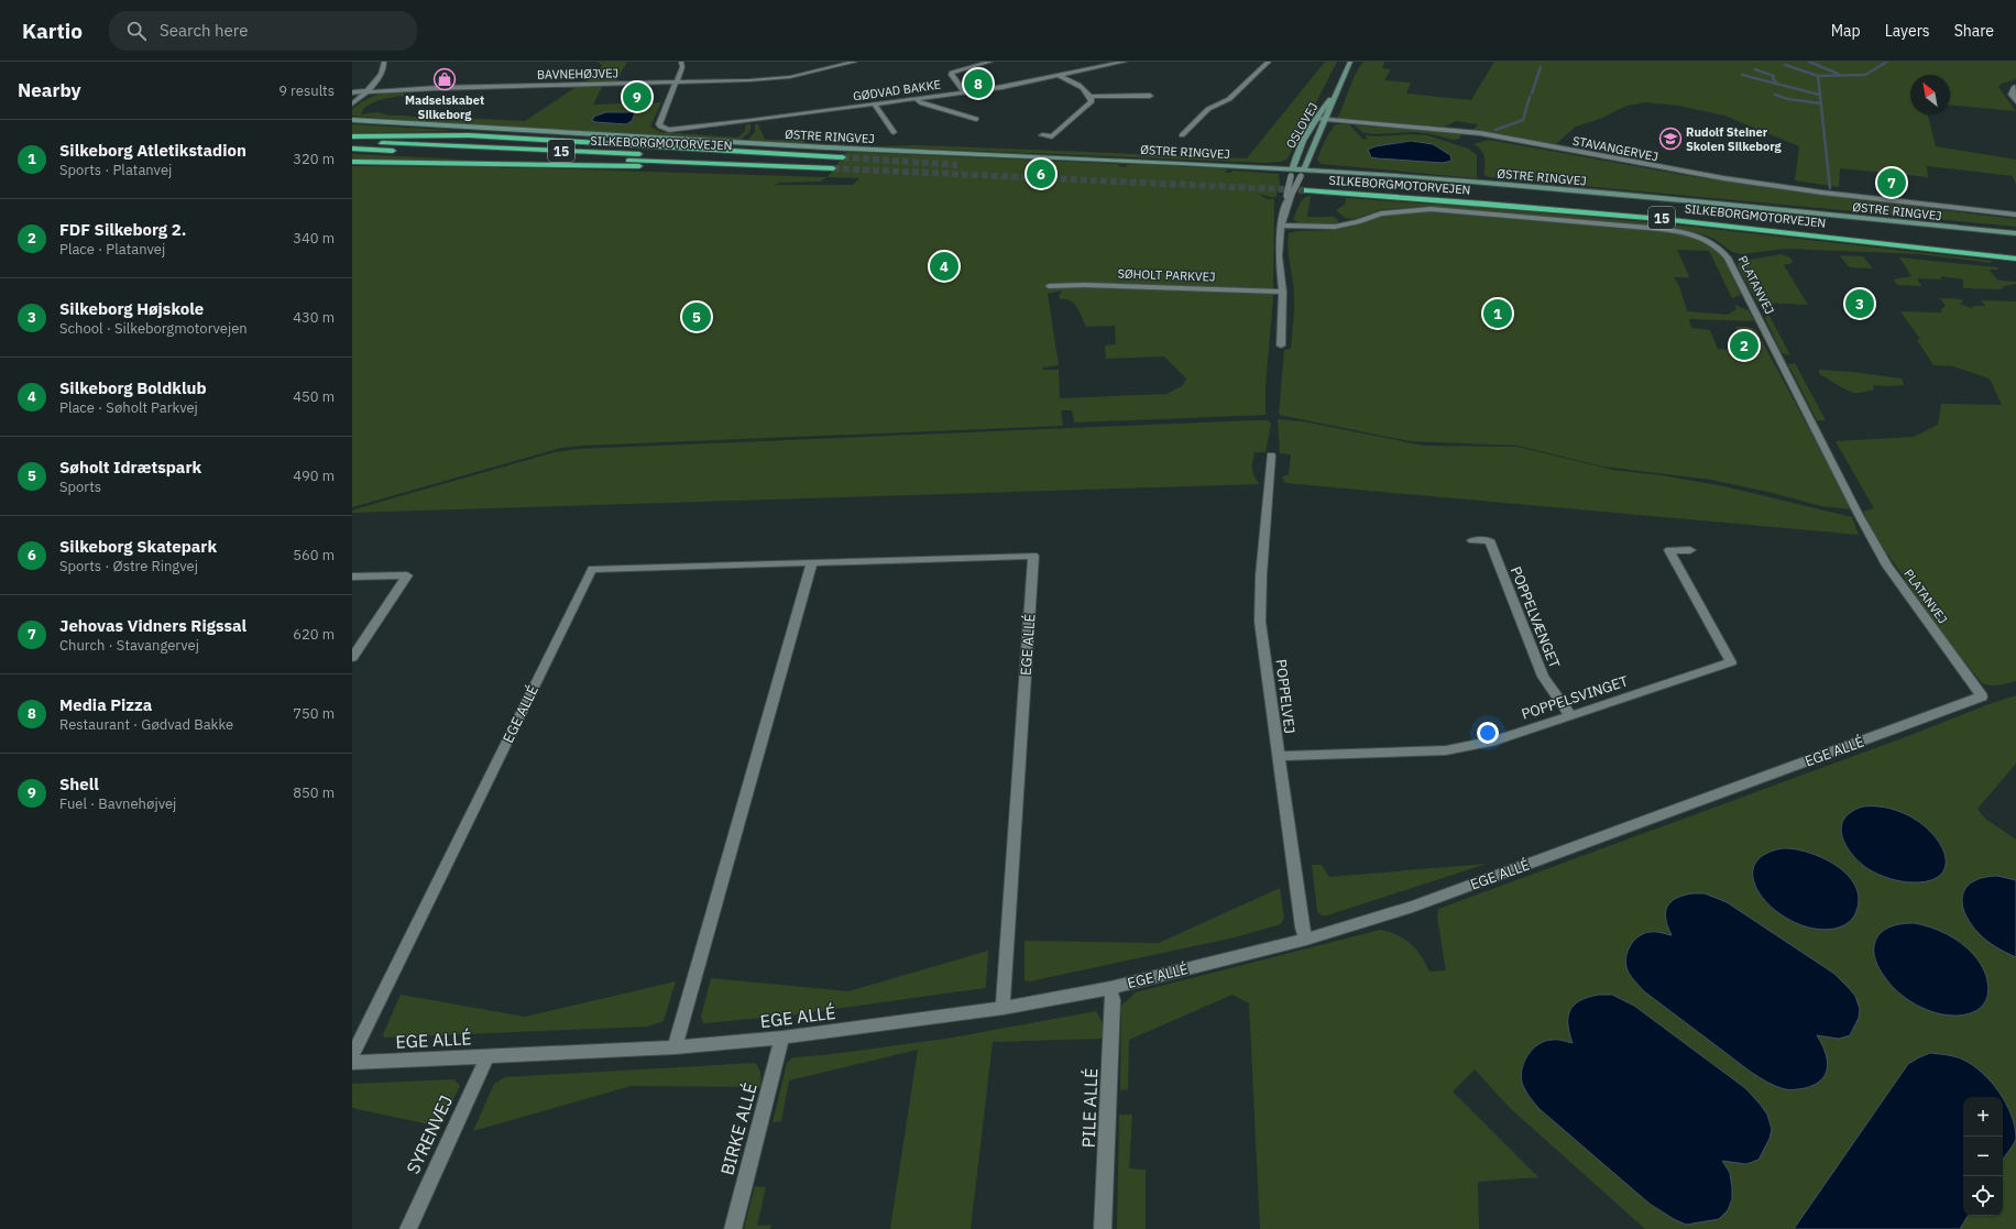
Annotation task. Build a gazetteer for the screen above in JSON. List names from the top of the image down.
{
  "streets": {
    "highway": ["SILKEBORGMOTORVEJEN", "15"],
    "main road": ["OSLOVEJ", "ØSTRE RINGVEJ"],
    "street": [
      "BAVNEHØJVEJ",
      "GØDVAD BAKKE",
      "STAVANGERVEJ",
      "SØHOLT PARKVEJ",
      "PLATANVEJ",
      "POPPELVÆNGET",
      "EGE ALLÉ",
      "POPPELVEJ",
      "POPPELSVINGET",
      "PILE ALLÉ",
      "BIRKE ALLÉ",
      "SYRENVEJ"
    ]
  },
  "crossings": [
    ["BAVNEHØJVEJ", "GØDVAD BAKKE"],
    ["OSLOVEJ", "ØSTRE RINGVEJ"],
    ["OSLOVEJ", "STAVANGERVEJ"],
    ["PLATANVEJ", "EGE ALLÉ"],
    ["POPPELVÆNGET", "POPPELSVINGET"],
    ["EGE ALLÉ", "POPPELVEJ"],
    ["EGE ALLÉ", "PILE ALLÉ"],
    ["EGE ALLÉ", "BIRKE ALLÉ"],
    ["EGE ALLÉ", "SYRENVEJ"],
    ["POPPELVEJ", "POPPELSVINGET"]
  ],
  "places": {
    "shop": ["Madselskabet Silkeborg"],
    "school or university": ["Rudolf Steiner Skolen Silkeborg"]
  },
  "north": "top left",
  "page": {
    "header": "Kartio",
    "search": "Search here",
    "nav": ["Map", "Layers", "Share"],
    "heading": ["Nearby", "9 results"],
    "pins": [
      "8",
      "9",
      "6",
      "7",
      "4",
      "3",
      "1",
      "5",
      "2"
    ],
    "list": [
      {
        "mark": "1",
        "name": "Silkeborg Atletikstadion",
        "note": "Sports · Platanvej",
        "value": "320 m"
      },
      {
        "mark": "2",
        "name": "FDF Silkeborg 2.",
        "note": "Place · Platanvej",
        "value": "340 m"
      },
      {
        "mark": "3",
        "name": "Silkeborg Højskole",
        "note": "School · Silkeborgmotorvejen",
        "value": "430 m"
      },
      {
        "mark": "4",
        "name": "Silkeborg Boldklub",
        "note": "Place · Søholt Parkvej",
        "value": "450 m"
      },
      {
        "mark": "5",
        "name": "Søholt Idrætspark",
        "note": "Sports",
        "value": "490 m"
      },
      {
        "mark": "6",
        "name": "Silkeborg Skatepark",
        "note": "Sports · Østre Ringvej",
        "value": "560 m"
      },
      {
        "mark": "7",
        "name": "Jehovas Vidners Rigssal",
        "note": "Church · Stavangervej",
        "value": "620 m"
      },
      {
        "mark": "8",
        "name": "Media Pizza",
        "note": "Restaurant · Gødvad Bakke",
        "value": "750 m"
      },
      {
        "mark": "9",
        "name": "Shell",
        "note": "Fuel · Bavnehøjvej",
        "value": "850 m"
      }
    ],
    "map_buttons": ["+", "−"]
  }
}
